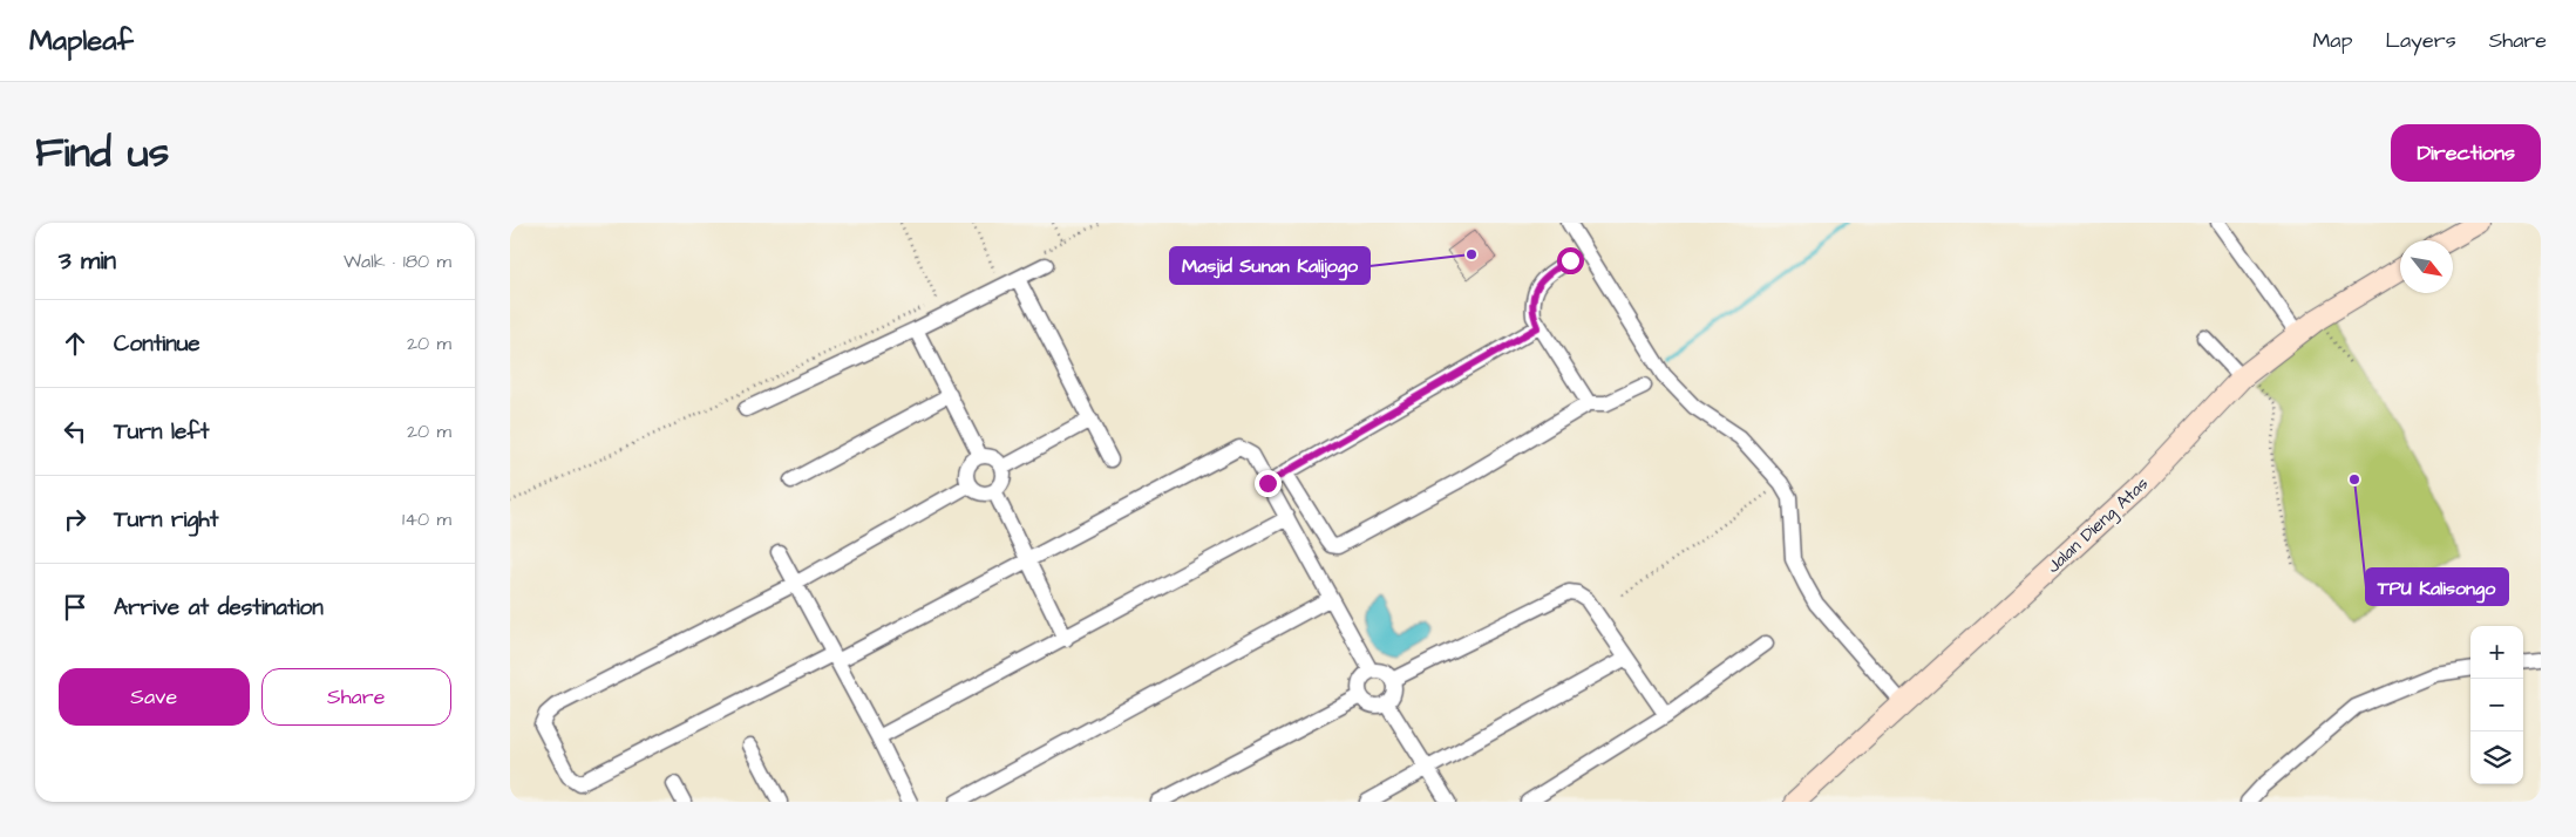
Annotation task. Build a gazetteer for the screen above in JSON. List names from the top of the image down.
{
  "streets": {
    "street": ["Jalan Dieng Atas"]
  },
  "places": ["Masjid Sunan Kalijogo", "TPU Kalisongo"],
  "north": "bottom right",
  "page": {
    "header": "Mapleaf",
    "nav": ["Map", "Layers", "Share"],
    "title": "Find us",
    "buttons": [
      "Directions",
      ["Save", "Share"]
    ],
    "heading": ["3 min", "Walk · 180 m"],
    "list": [
      ["Continue", "20 m"],
      ["Turn left", "20 m"],
      ["Turn right", "140 m"],
      "Arrive at destination"
    ],
    "map_buttons": ["+", "−"]
  }
}
